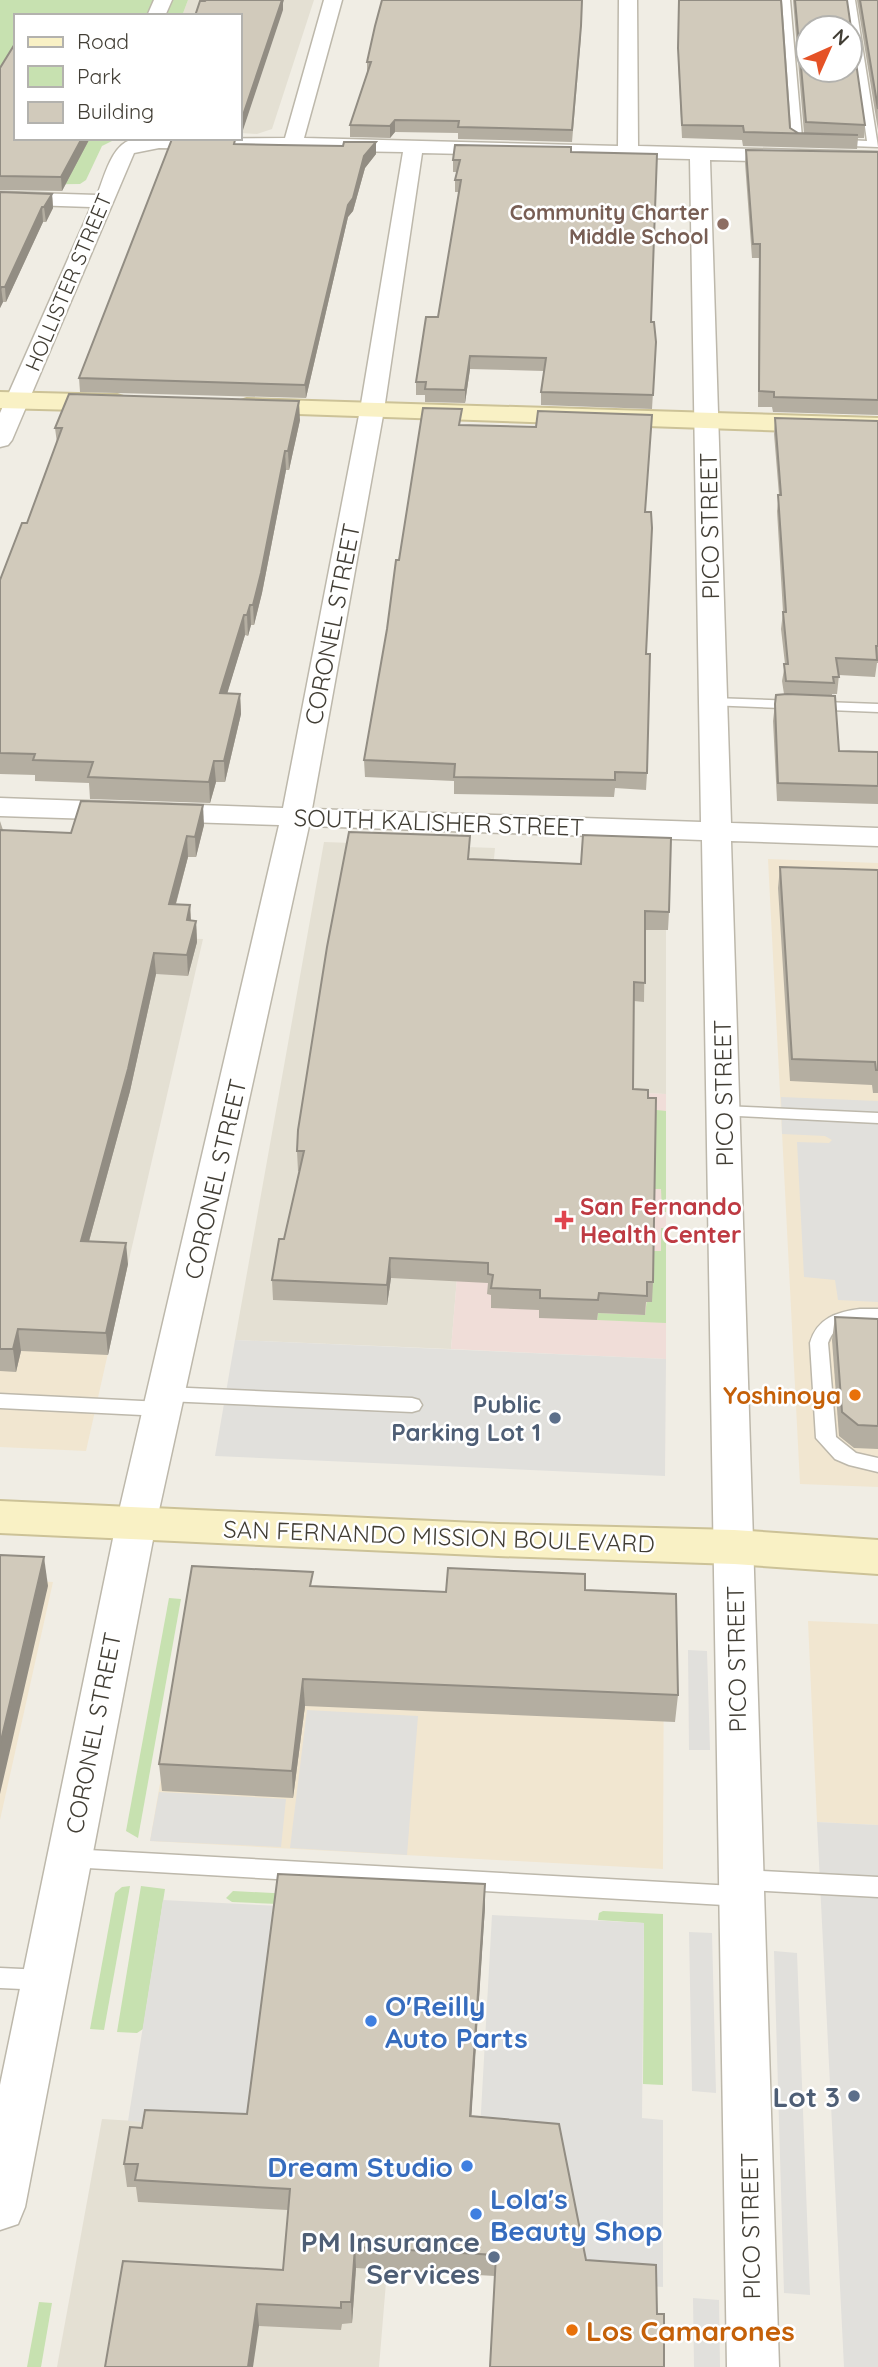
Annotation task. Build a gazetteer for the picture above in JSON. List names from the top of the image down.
{
  "streets": {
    "main road": ["SAN FERNANDO MISSION BOULEVARD"],
    "street": [
      "HOLLISTER STREET",
      "PICO STREET",
      "CORONEL STREET",
      "SOUTH KALISHER STREET"
    ]
  },
  "crossings": [
    ["PICO STREET", "SOUTH KALISHER STREET"],
    ["PICO STREET", "SAN FERNANDO MISSION BOULEVARD"],
    ["CORONEL STREET", "SOUTH KALISHER STREET"],
    ["CORONEL STREET", "SAN FERNANDO MISSION BOULEVARD"]
  ],
  "places": {
    "other": [
      "Community Charter Middle School",
      "Yoshinoya",
      "Public Parking Lot 1",
      "O'Reilly Auto Parts",
      "Lot 3",
      "Dream Studio",
      "Lola's Beauty Shop",
      "PM Insurance Services",
      "Los Camarones"
    ],
    "health": ["San Fernando Health Center"]
  },
  "legend": ["Road", "Park", "Building"],
  "north": "top right"
}
